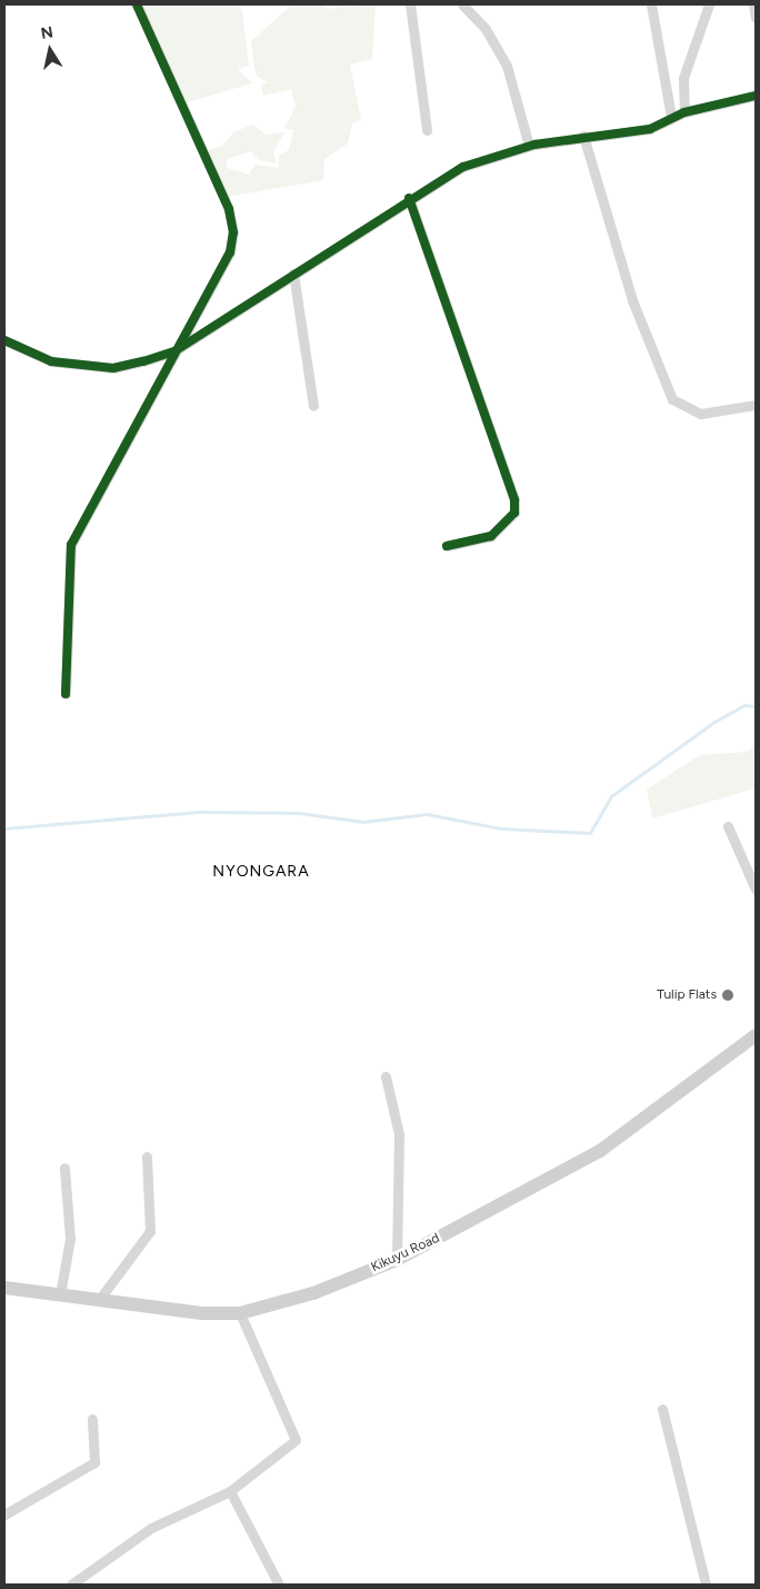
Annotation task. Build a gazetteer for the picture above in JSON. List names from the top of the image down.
{
  "streets": {
    "main road": ["Kikuyu Road"]
  },
  "districts": ["NYONGARA"],
  "places": ["Tulip Flats"],
  "north": "top"
}
